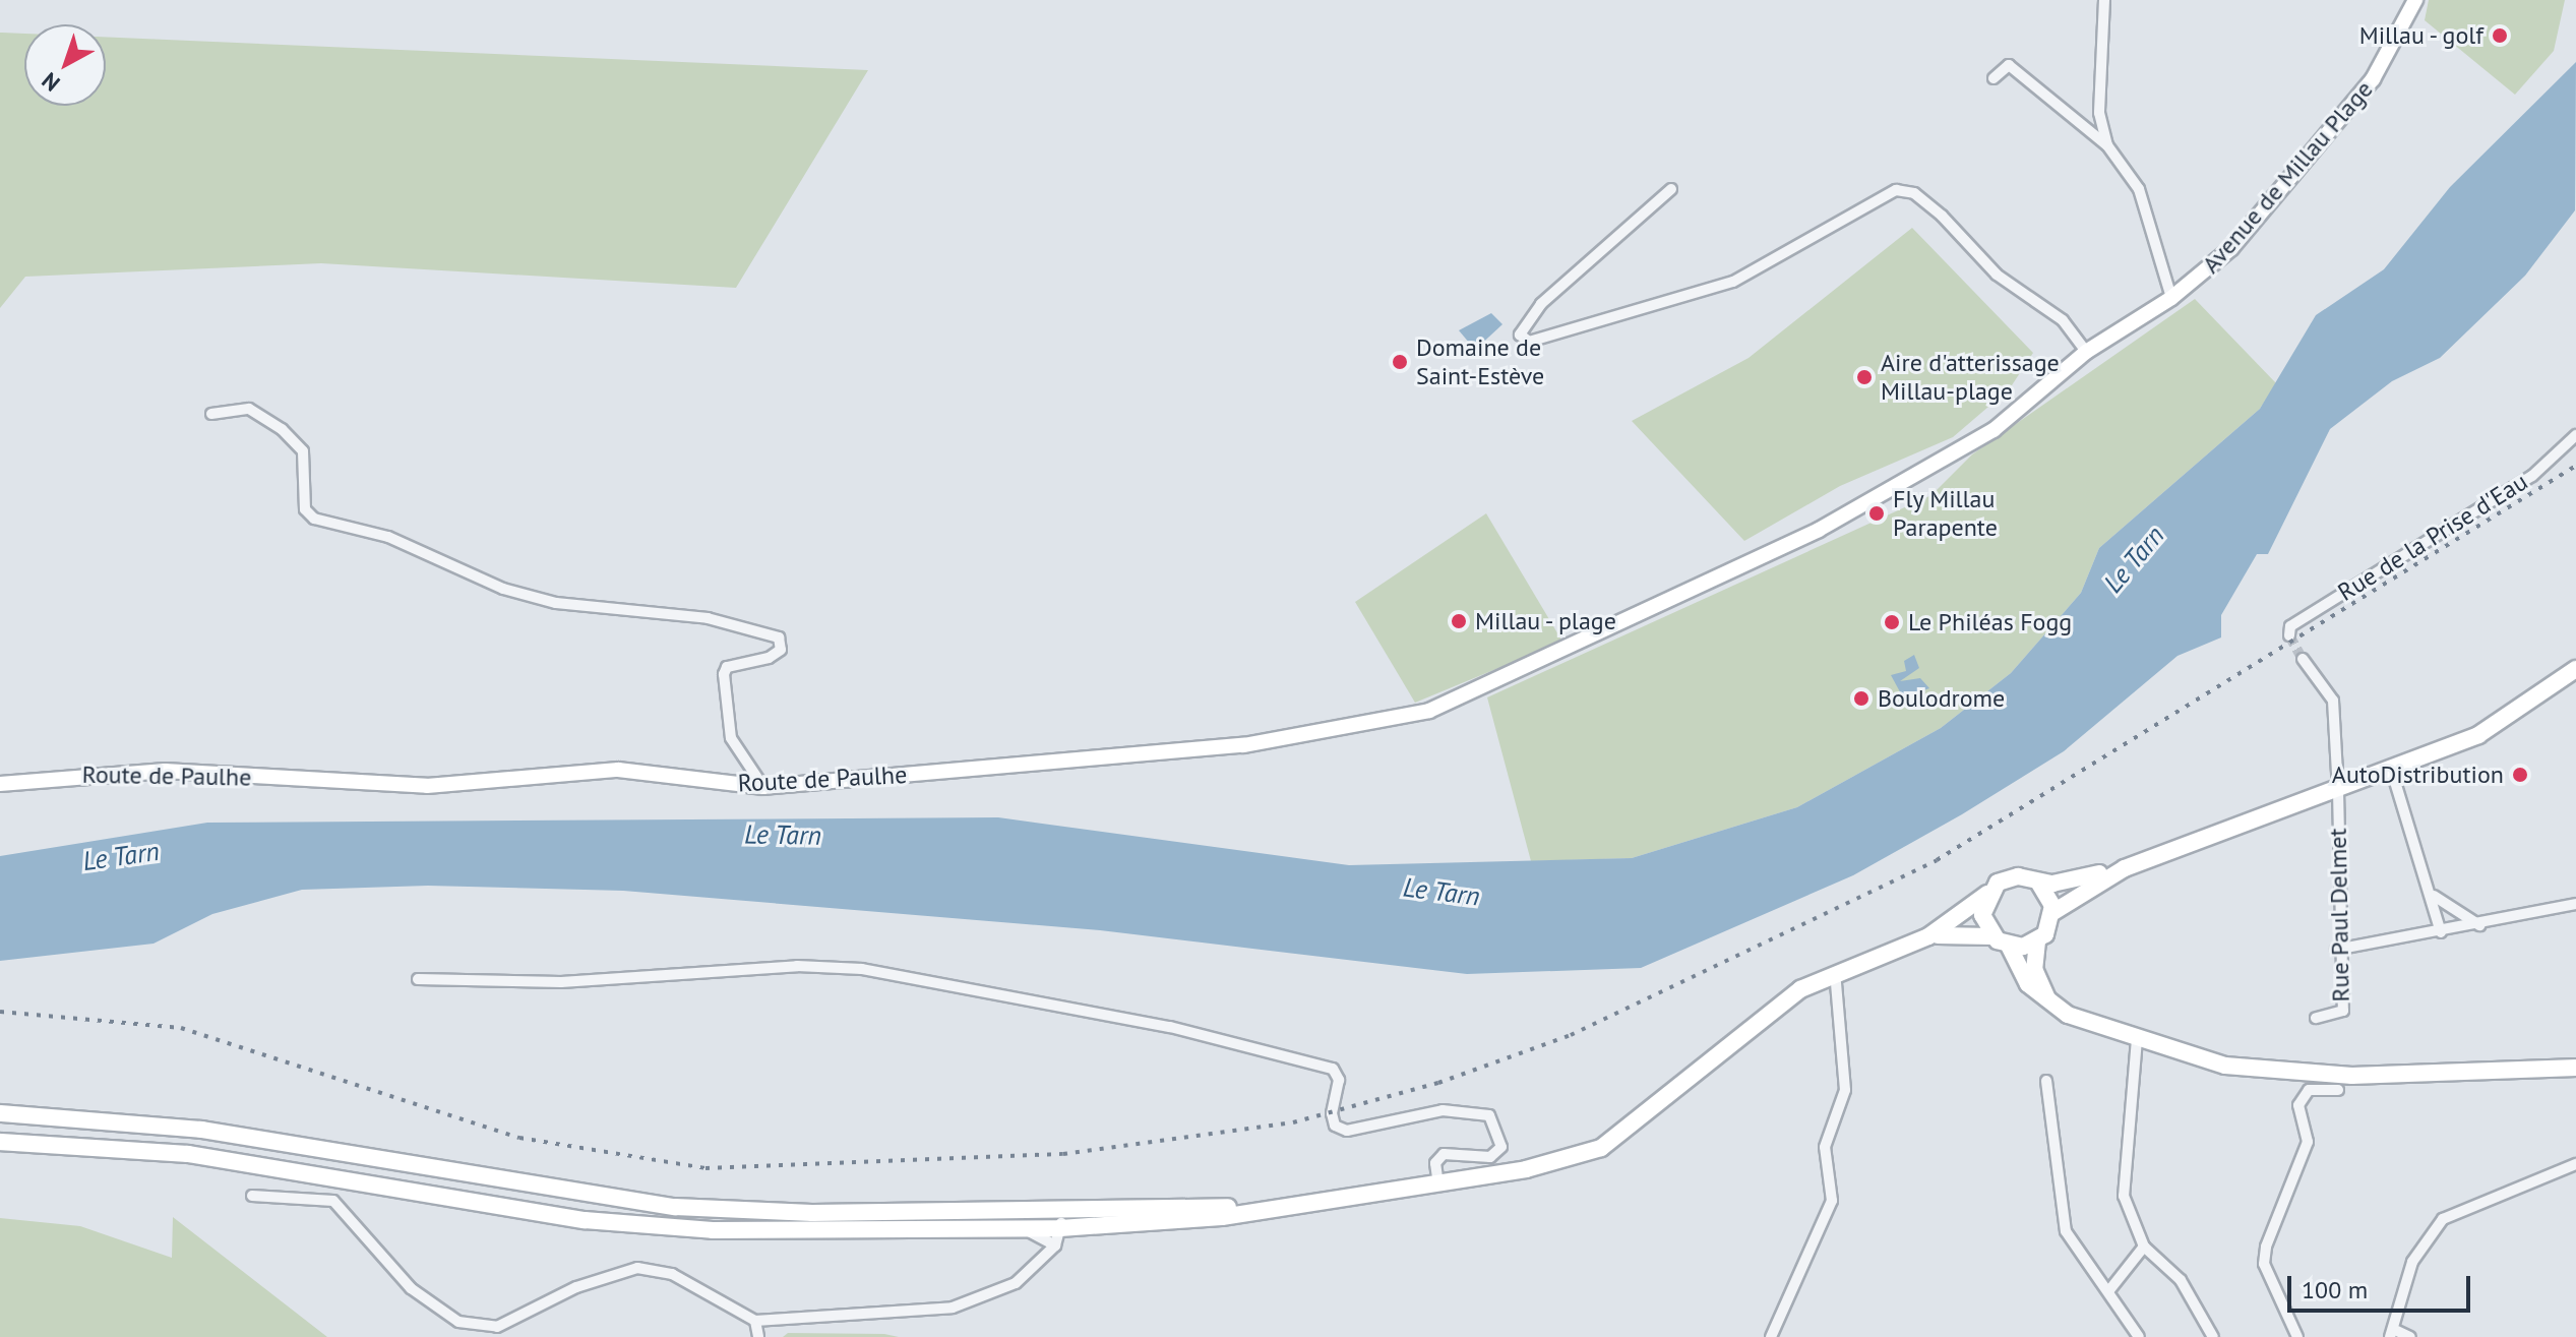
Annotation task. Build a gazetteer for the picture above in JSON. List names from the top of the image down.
{
  "streets": {
    "street": [
      "Avenue de Millau Plage",
      "Rue de la Prise d'Eau",
      "Route de Paulhe",
      "Rue Paul Delmet"
    ]
  },
  "crossings": [
    ["Avenue de Millau Plage", "Route de Paulhe"]
  ],
  "water": ["Le Tarn"],
  "places": [
    "Millau - golf",
    "Domaine de Saint-Estève",
    "Aire d'atterissage Millau-plage",
    "Fly Millau Parapente",
    "Millau - plage",
    "Le Philéas Fogg",
    "Boulodrome",
    "AutoDistribution"
  ],
  "scale_bar": "100 m",
  "north": "bottom left"
}
